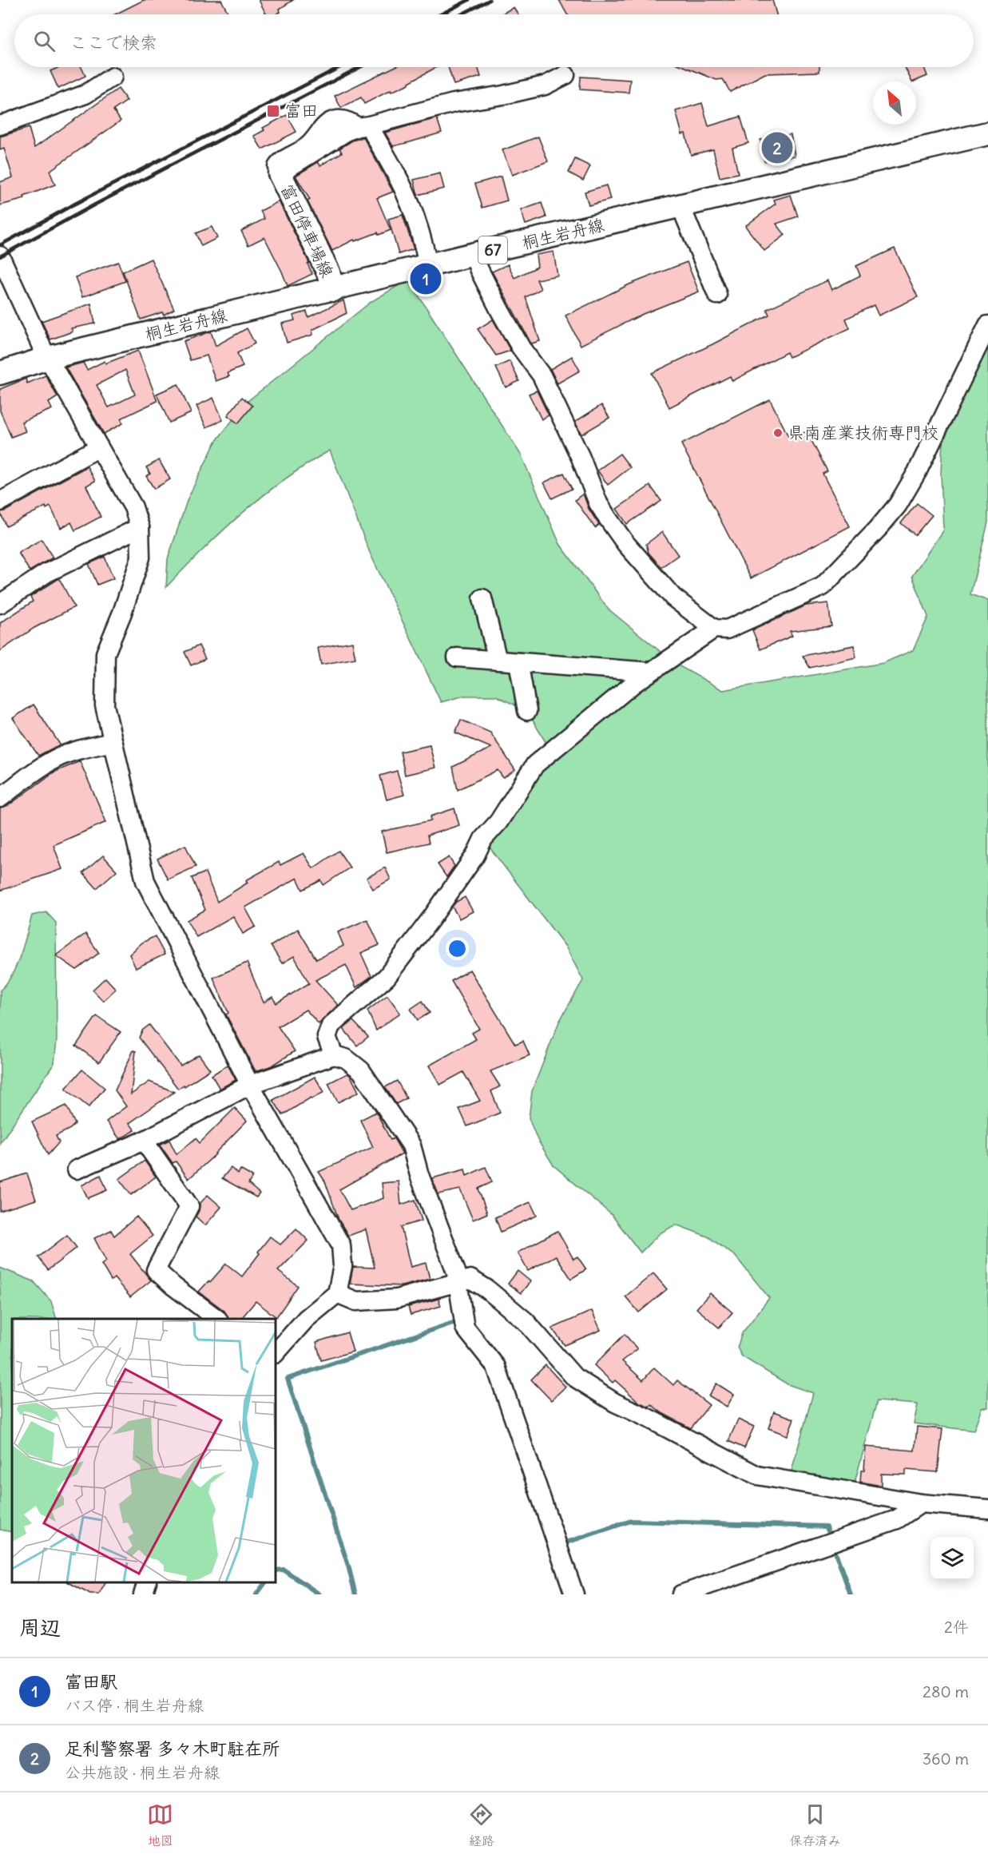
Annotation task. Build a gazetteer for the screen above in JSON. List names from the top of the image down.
{
  "streets": {
    "main road": ["富田停車場線", "桐生岩舟線", "67"]
  },
  "crossings": [
    ["富田停車場線", "桐生岩舟線"]
  ],
  "places": {
    "transit": ["富田"],
    "other": ["県南産業技術専門校"]
  },
  "north": "top left",
  "page": {
    "search": "ここで検索",
    "pins": ["2", "1"],
    "heading": ["周辺", "2件"],
    "list": [
      {
        "mark": "1",
        "name": "富田駅",
        "note": "バス停 · 桐生岩舟線",
        "value": "280 m"
      },
      {
        "mark": "2",
        "name": "足利警察署 多々木町駐在所",
        "note": "公共施設 · 桐生岩舟線",
        "value": "360 m"
      }
    ],
    "nav": ["地図", "経路", "保存済み"]
  }
}
